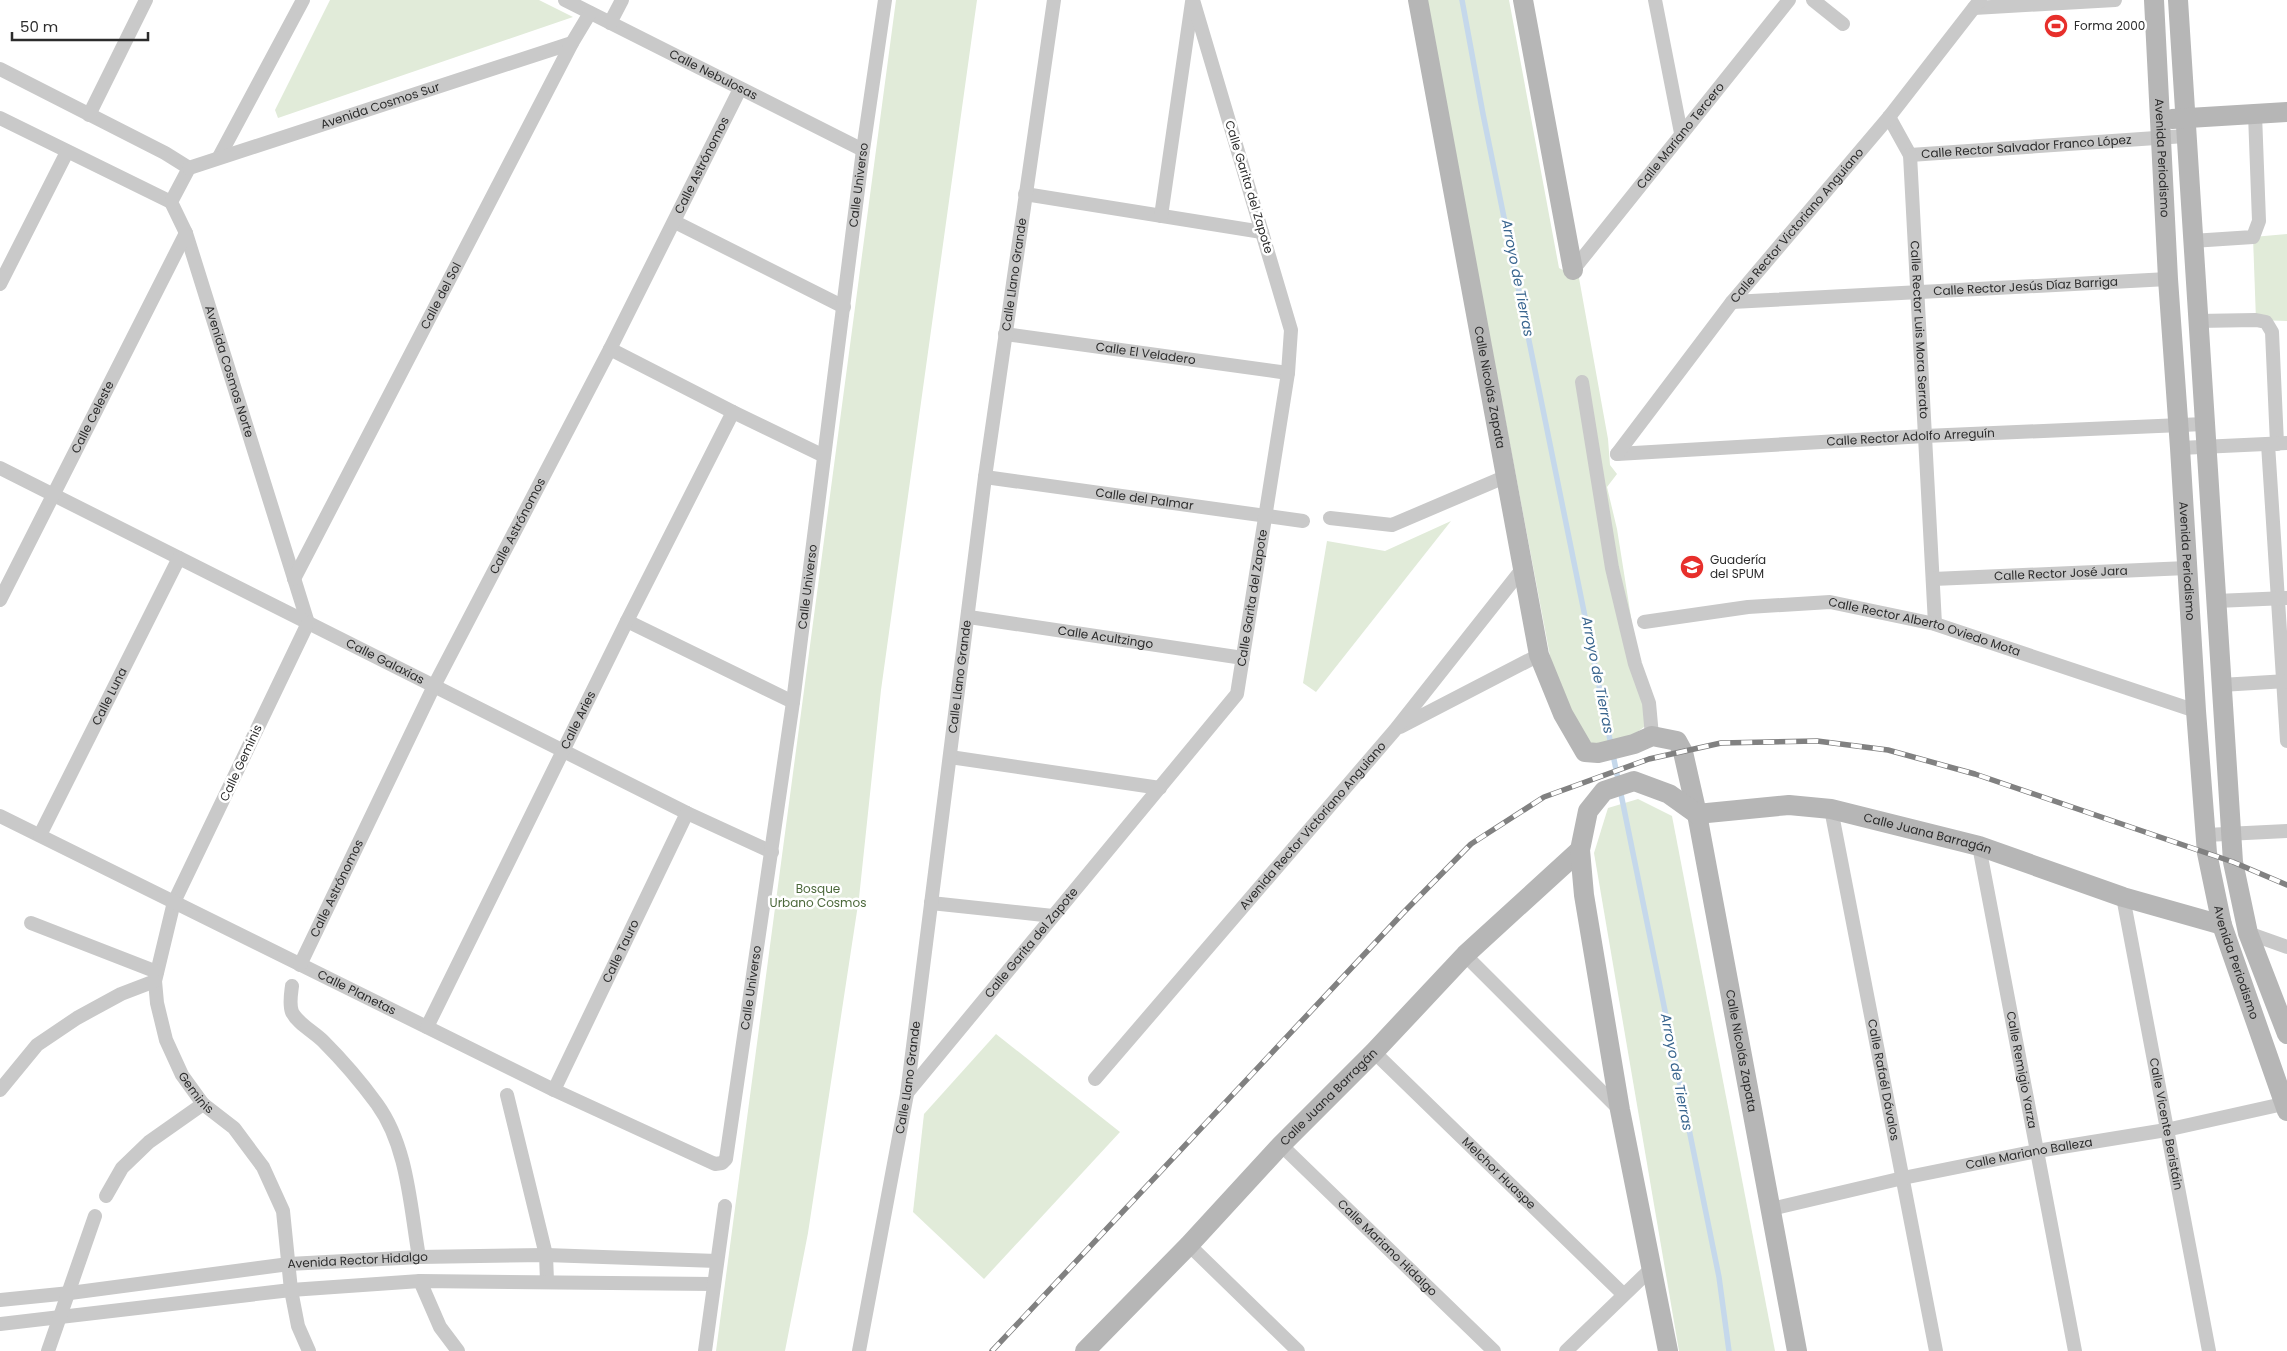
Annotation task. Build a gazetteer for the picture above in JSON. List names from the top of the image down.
{
  "streets": {
    "street": [
      "Calle Nebulosas",
      "Avenida Cosmos Sur",
      "Calle Mariano Tercero",
      "Calle Rector Salvador Franco López",
      "Avenida Periodismo",
      "Calle Astrónomos",
      "Calle Universo",
      "Calle Garita del Zapote",
      "Calle Rector Victoriano Anguiano",
      "Calle Llano Grande",
      "Calle Rector Jesús Díaz Barriga",
      "Calle del Sol",
      "Calle Rector Luis Mora Serrato",
      "Calle El Veladero",
      "Avenida Cosmos Norte",
      "Calle Nicolás Zapata",
      "Calle Celeste",
      "Calle Rector Adolfo Arreguín",
      "Calle del Palmar",
      "Calle Rector José Jara",
      "Calle Rector Alberto Oviedo Mota",
      "Calle Acultzingo",
      "Calle Galaxias",
      "Calle Luna",
      "Calle Aries",
      "Calle Geminis",
      "Avenida Rector Victoriano Anguiano",
      "Calle Juana Barragán",
      "Calle Tauro",
      "Calle Planetas",
      "Calle Remigio Yarza",
      "Calle Rafaél Dávalos",
      "Geminis",
      "Calle Vicente Beristáin",
      "Calle Mariano Balleza",
      "Melchor Huaspe",
      "Calle Mariano Hidalgo",
      "Avenida Rector Hidalgo"
    ]
  },
  "crossings": [
    ["Calle Nebulosas", "Calle Astrónomos"],
    ["Calle Nebulosas", "Calle Universo"],
    ["Calle Nebulosas", "Calle del Sol"],
    ["Avenida Cosmos Sur", "Calle del Sol"],
    ["Calle Rector Salvador Franco López", "Avenida Periodismo"],
    ["Calle Rector Salvador Franco López", "Calle Rector Victoriano Anguiano"],
    ["Calle Rector Salvador Franco López", "Calle Rector Luis Mora Serrato"],
    ["Avenida Periodismo", "Calle Rector Jesús Díaz Barriga"],
    ["Avenida Periodismo", "Calle Rector Adolfo Arreguín"],
    ["Avenida Periodismo", "Calle Rector José Jara"],
    ["Avenida Periodismo", "Calle Rector Alberto Oviedo Mota"],
    ["Avenida Periodismo", "Calle Juana Barragán"],
    ["Avenida Periodismo", "Calle Mariano Balleza"],
    ["Calle Astrónomos", "Calle Galaxias"],
    ["Calle Astrónomos", "Calle Planetas"],
    ["Calle Universo", "Calle Galaxias"],
    ["Calle Universo", "Calle Planetas"],
    ["Calle Garita del Zapote", "Calle Llano Grande"],
    ["Calle Garita del Zapote", "Calle El Veladero"],
    ["Calle Garita del Zapote", "Calle del Palmar"],
    ["Calle Garita del Zapote", "Calle Acultzingo"],
    ["Calle Rector Victoriano Anguiano", "Calle Rector Jesús Díaz Barriga"],
    ["Calle Rector Victoriano Anguiano", "Calle Rector Adolfo Arreguín"],
    ["Calle Llano Grande", "Calle El Veladero"],
    ["Calle Llano Grande", "Calle del Palmar"],
    ["Calle Llano Grande", "Calle Acultzingo"],
    ["Calle Rector Jesús Díaz Barriga", "Calle Rector Luis Mora Serrato"],
    ["Calle del Sol", "Avenida Cosmos Norte"],
    ["Calle Rector Luis Mora Serrato", "Calle Rector Adolfo Arreguín"],
    ["Calle Rector Luis Mora Serrato", "Calle Rector José Jara"],
    ["Calle Rector Luis Mora Serrato", "Calle Rector Alberto Oviedo Mota"],
    ["Avenida Cosmos Norte", "Calle Celeste"],
    ["Calle Nicolás Zapata", "Avenida Rector Victoriano Anguiano"],
    ["Calle Nicolás Zapata", "Calle Juana Barragán"],
    ["Calle Nicolás Zapata", "Calle Mariano Balleza"],
    ["Calle Celeste", "Calle Galaxias"],
    ["Calle Galaxias", "Calle Luna"],
    ["Calle Galaxias", "Calle Aries"],
    ["Calle Galaxias", "Calle Geminis"],
    ["Calle Galaxias", "Calle Tauro"],
    ["Calle Luna", "Calle Planetas"],
    ["Calle Aries", "Calle Planetas"],
    ["Calle Geminis", "Calle Planetas"],
    ["Calle Geminis", "Geminis"],
    ["Calle Juana Barragán", "Calle Remigio Yarza"],
    ["Calle Juana Barragán", "Calle Rafaél Dávalos"],
    ["Calle Juana Barragán", "Calle Vicente Beristáin"],
    ["Calle Juana Barragán", "Melchor Huaspe"],
    ["Calle Juana Barragán", "Calle Mariano Hidalgo"],
    ["Calle Tauro", "Calle Planetas"],
    ["Calle Planetas", "Geminis"],
    ["Calle Remigio Yarza", "Calle Mariano Balleza"],
    ["Calle Rafaél Dávalos", "Calle Mariano Balleza"],
    ["Geminis", "Avenida Rector Hidalgo"],
    ["Calle Vicente Beristáin", "Calle Mariano Balleza"]
  ],
  "water": ["Arroyo de Tierras"],
  "parks": ["Bosque Urbano Cosmos"],
  "places": {
    "sports": ["Forma 2000"],
    "school or university": ["Guadería del SPUM"]
  },
  "scale_bar": "50 m"
}
